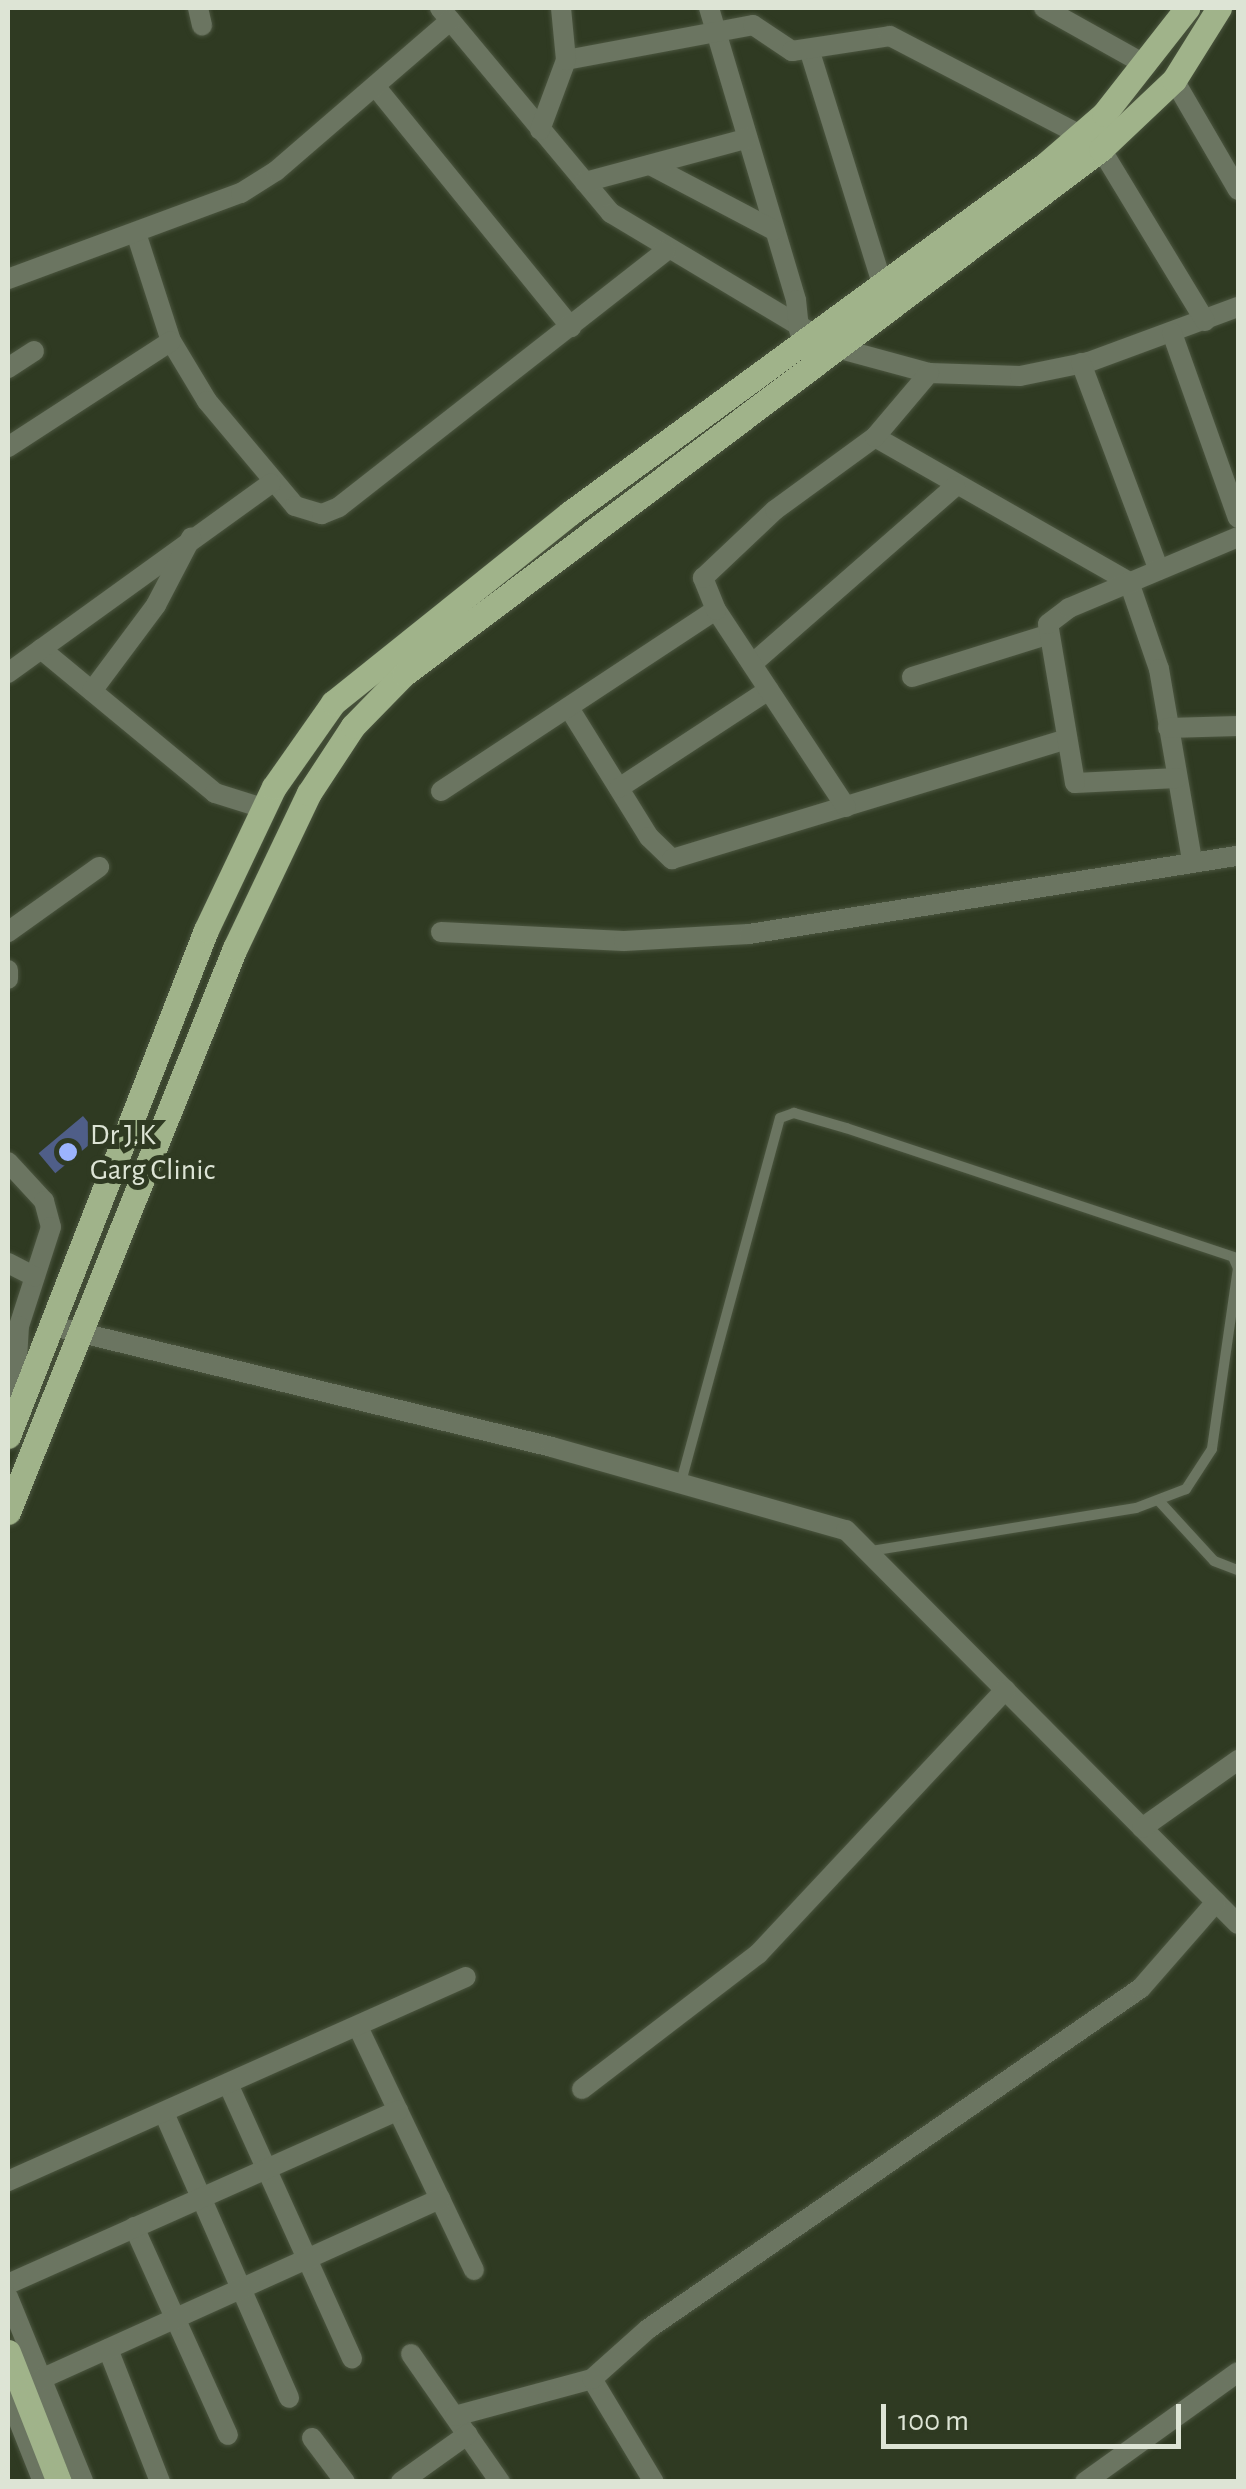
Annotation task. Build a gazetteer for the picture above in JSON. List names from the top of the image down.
{
  "places": ["Dr J.K Garg Clinic"],
  "scale_bar": "100 m"
}
